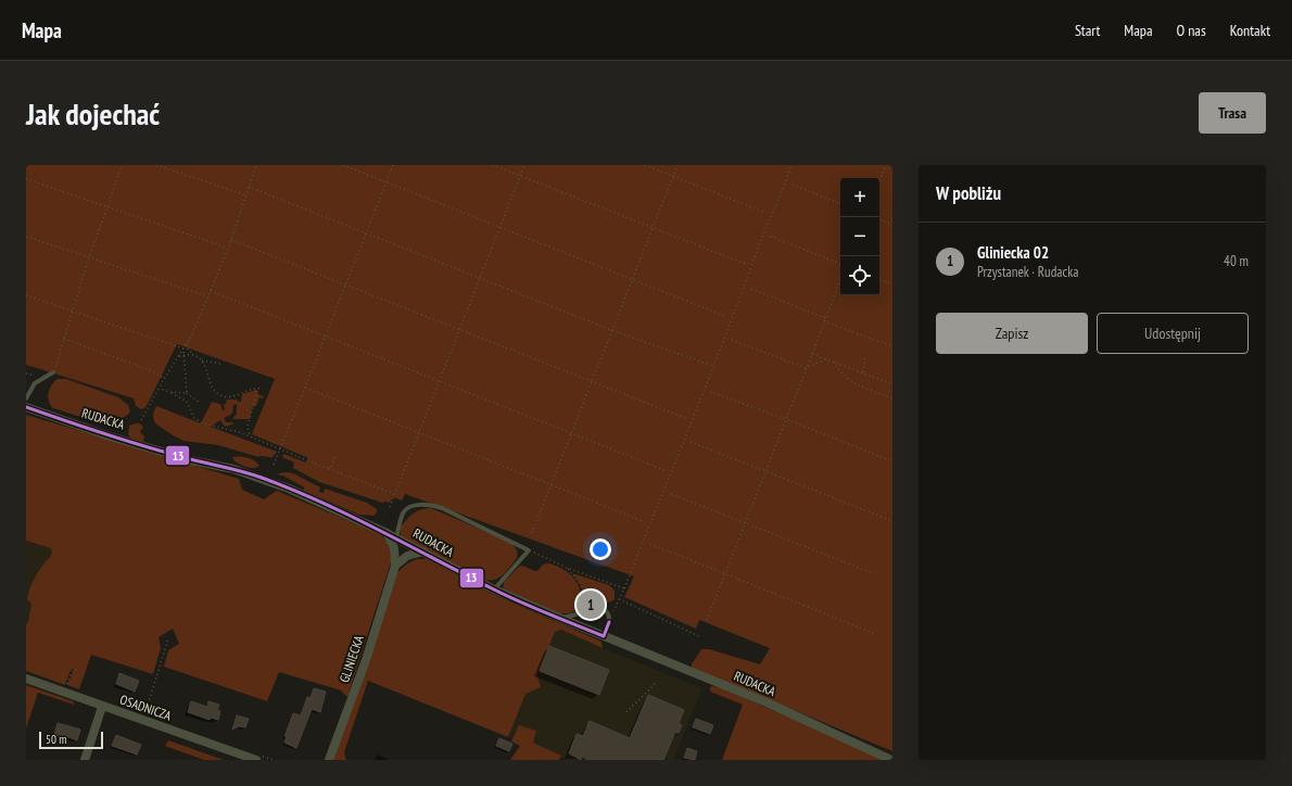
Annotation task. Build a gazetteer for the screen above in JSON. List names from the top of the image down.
{
  "streets": {
    "street": ["RUDACKA", "GLINIECKA", "OSADNICZA"]
  },
  "crossings": [
    ["RUDACKA", "GLINIECKA"]
  ],
  "lines": ["transit line 13"],
  "scale_bar": "50 m",
  "page": {
    "header": "Mapa",
    "nav": [
      "Start",
      "Mapa",
      "O nas",
      "Kontakt"
    ],
    "buttons": [
      "Trasa",
      ["Zapisz", "Udostępnij"]
    ],
    "title": "Jak dojechać",
    "heading": "W pobliżu",
    "map_buttons": ["+", "−"],
    "list": [
      {
        "mark": "1",
        "name": "Gliniecka 02",
        "note": "Przystanek · Rudacka",
        "value": "40 m"
      }
    ],
    "pins": "1",
    "scale": "50 m"
  }
}
